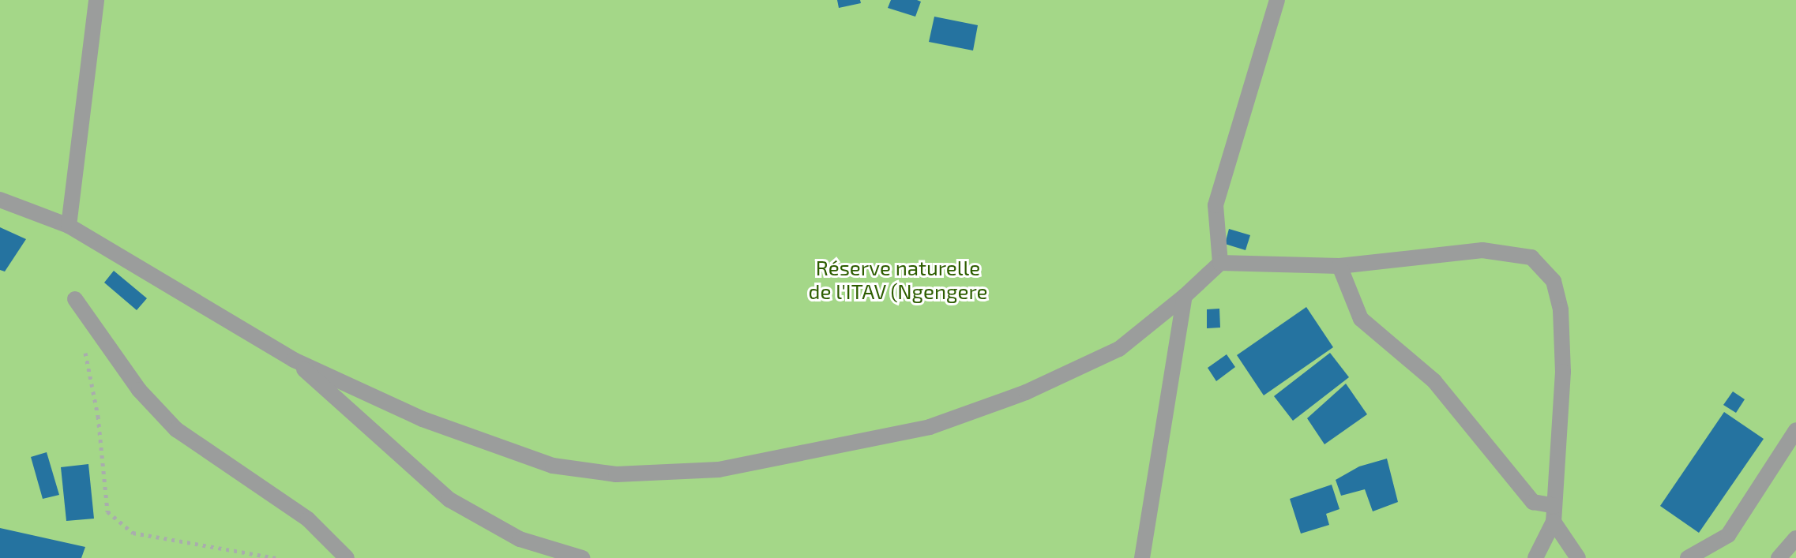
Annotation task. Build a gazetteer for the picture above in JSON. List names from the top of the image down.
{
  "parks": ["Réserve naturelle de l'ITAV (Ngengere"]
}
